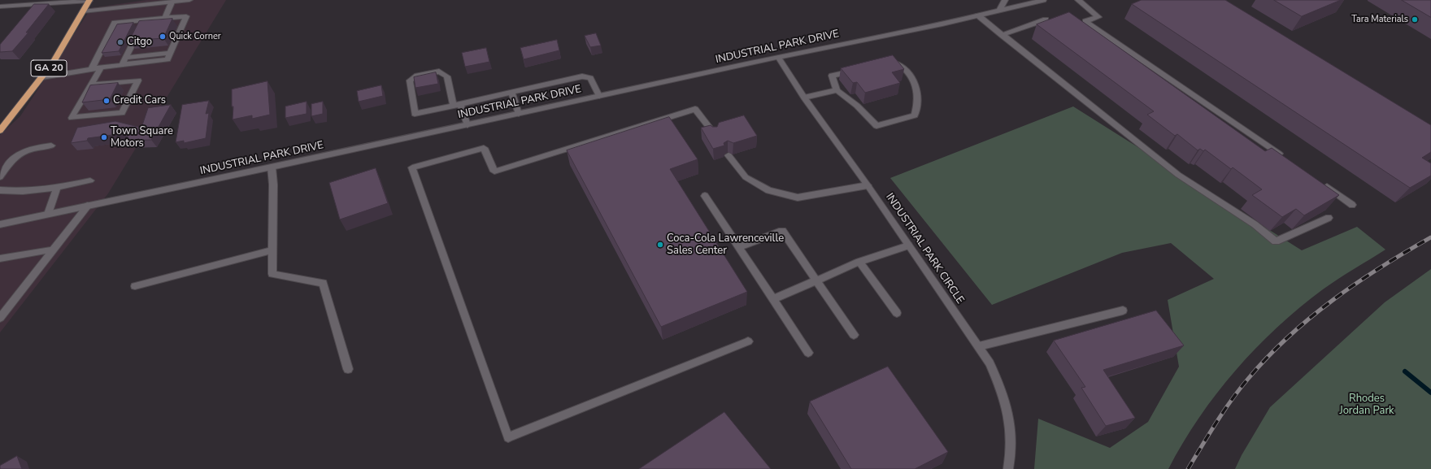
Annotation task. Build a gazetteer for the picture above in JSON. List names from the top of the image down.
{
  "streets": {
    "highway": ["GA 20"],
    "street": ["INDUSTRIAL PARK DRIVE", "INDUSTRIAL PARK CIRCLE"]
  },
  "crossings": [
    ["INDUSTRIAL PARK DRIVE", "INDUSTRIAL PARK CIRCLE"]
  ],
  "parks": ["Rhodes Jordan Park"],
  "places": [
    "Tara Materials",
    "Quick Corner",
    "Citgo",
    "Credit Cars",
    "Town Square Motors",
    "Coca-Cola Lawrenceville Sales Center"
  ]
}
